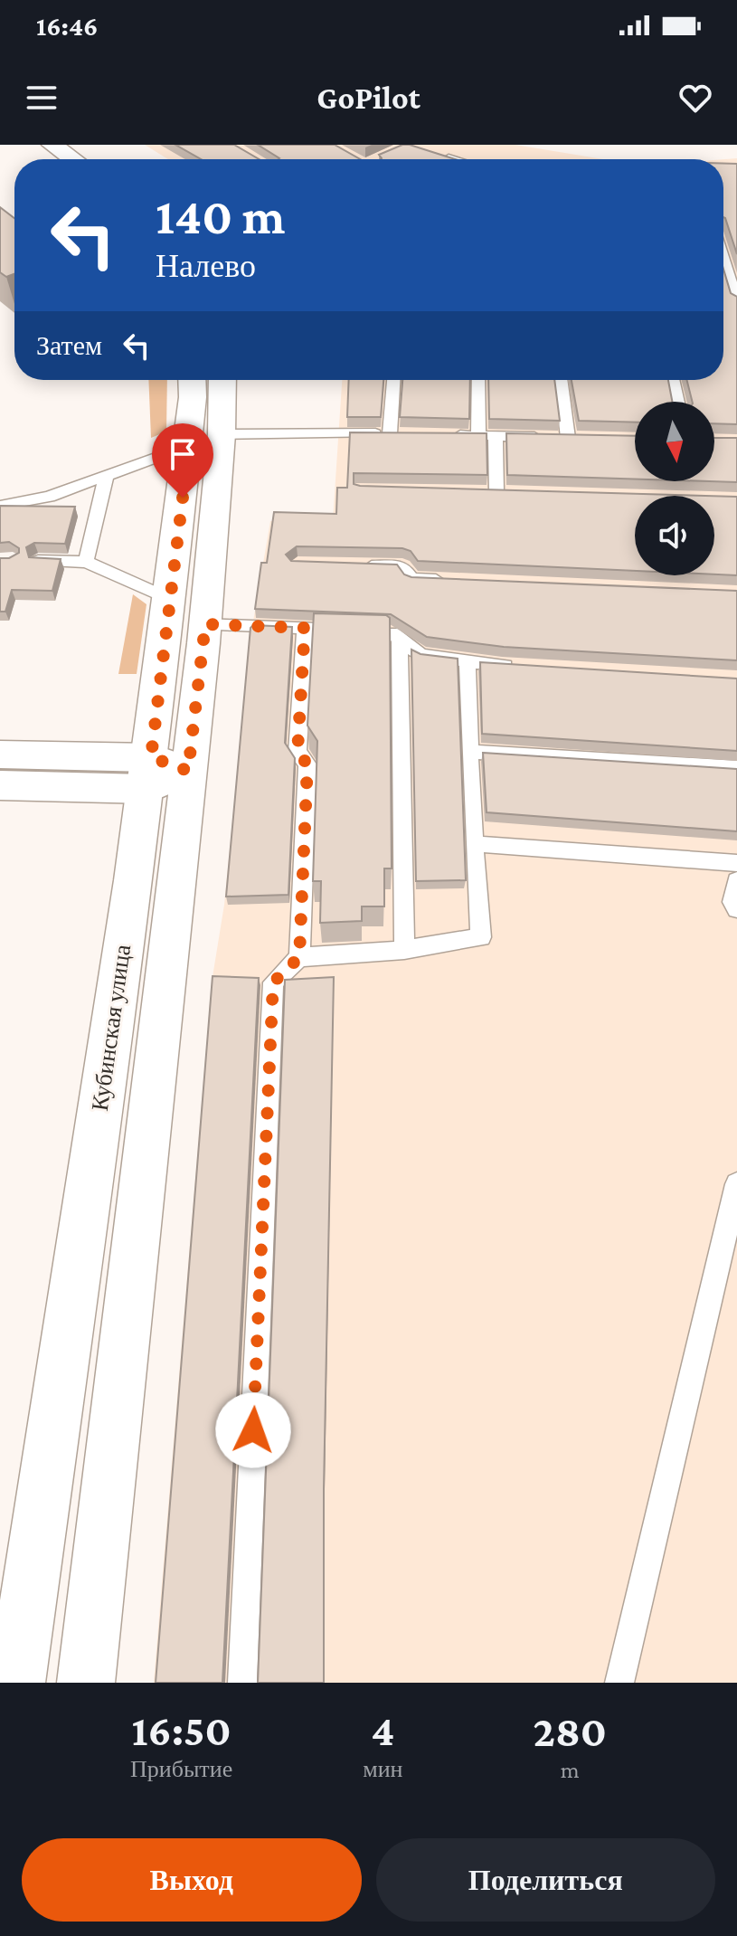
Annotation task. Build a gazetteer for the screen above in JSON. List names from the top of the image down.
{
  "streets": {
    "main road": ["Кубинская улица"]
  },
  "north": "bottom",
  "page": {
    "status": "16:46",
    "header": "GoPilot",
    "turn": ["140 m", "Налево"],
    "then": "Затем",
    "eta": [
      "16:50",
      "Прибытие",
      "4",
      "мин",
      "280",
      "m"
    ],
    "buttons": ["Выход", "Поделиться"]
  }
}
